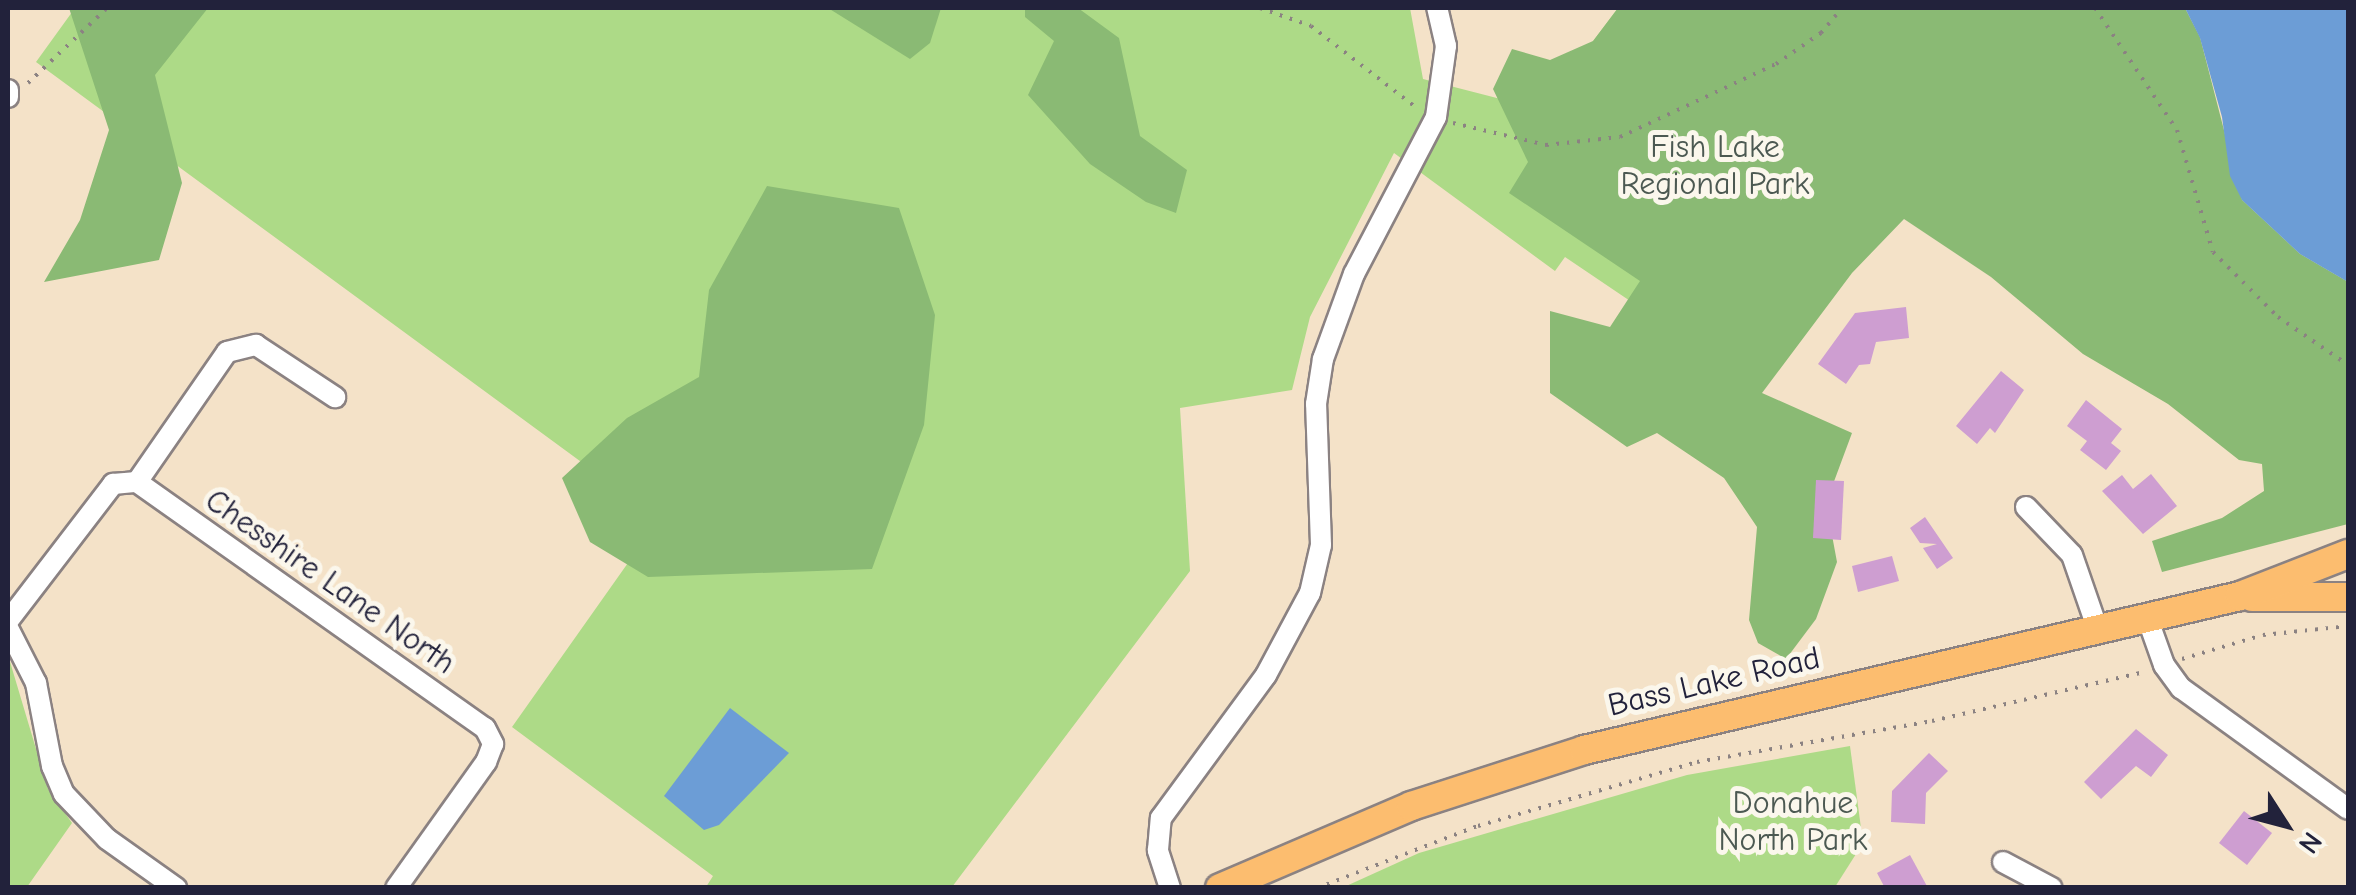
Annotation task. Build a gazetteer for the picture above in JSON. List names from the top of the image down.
{
  "streets": {
    "main road": ["Bass Lake Road"],
    "street": ["Chesshire Lane North"]
  },
  "parks": ["Fish Lake Regional Park", "Donahue North Park"],
  "north": "bottom right"
}
